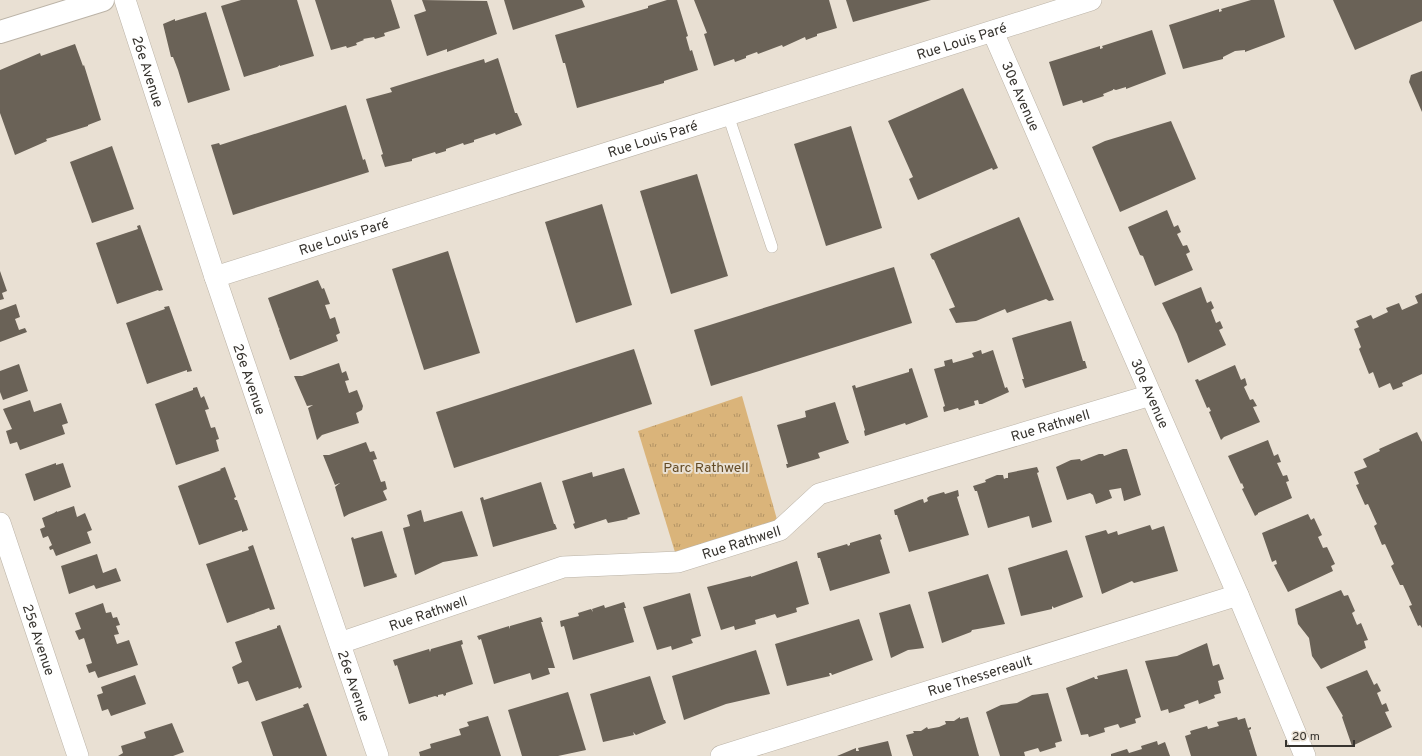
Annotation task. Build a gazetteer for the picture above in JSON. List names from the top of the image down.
{
  "streets": {
    "street": [
      "Rue Louis Paré",
      "26e Avenue",
      "30e Avenue",
      "Rue Rathwell",
      "25e Avenue",
      "Rue Thessereault"
    ]
  },
  "crossings": [
    ["Rue Louis Paré", "26e Avenue"],
    ["Rue Louis Paré", "30e Avenue"],
    ["26e Avenue", "Rue Rathwell"],
    ["30e Avenue", "Rue Rathwell"],
    ["30e Avenue", "Rue Thessereault"]
  ],
  "parks": ["Parc Rathwell"],
  "scale_bar": "20 m"
}
